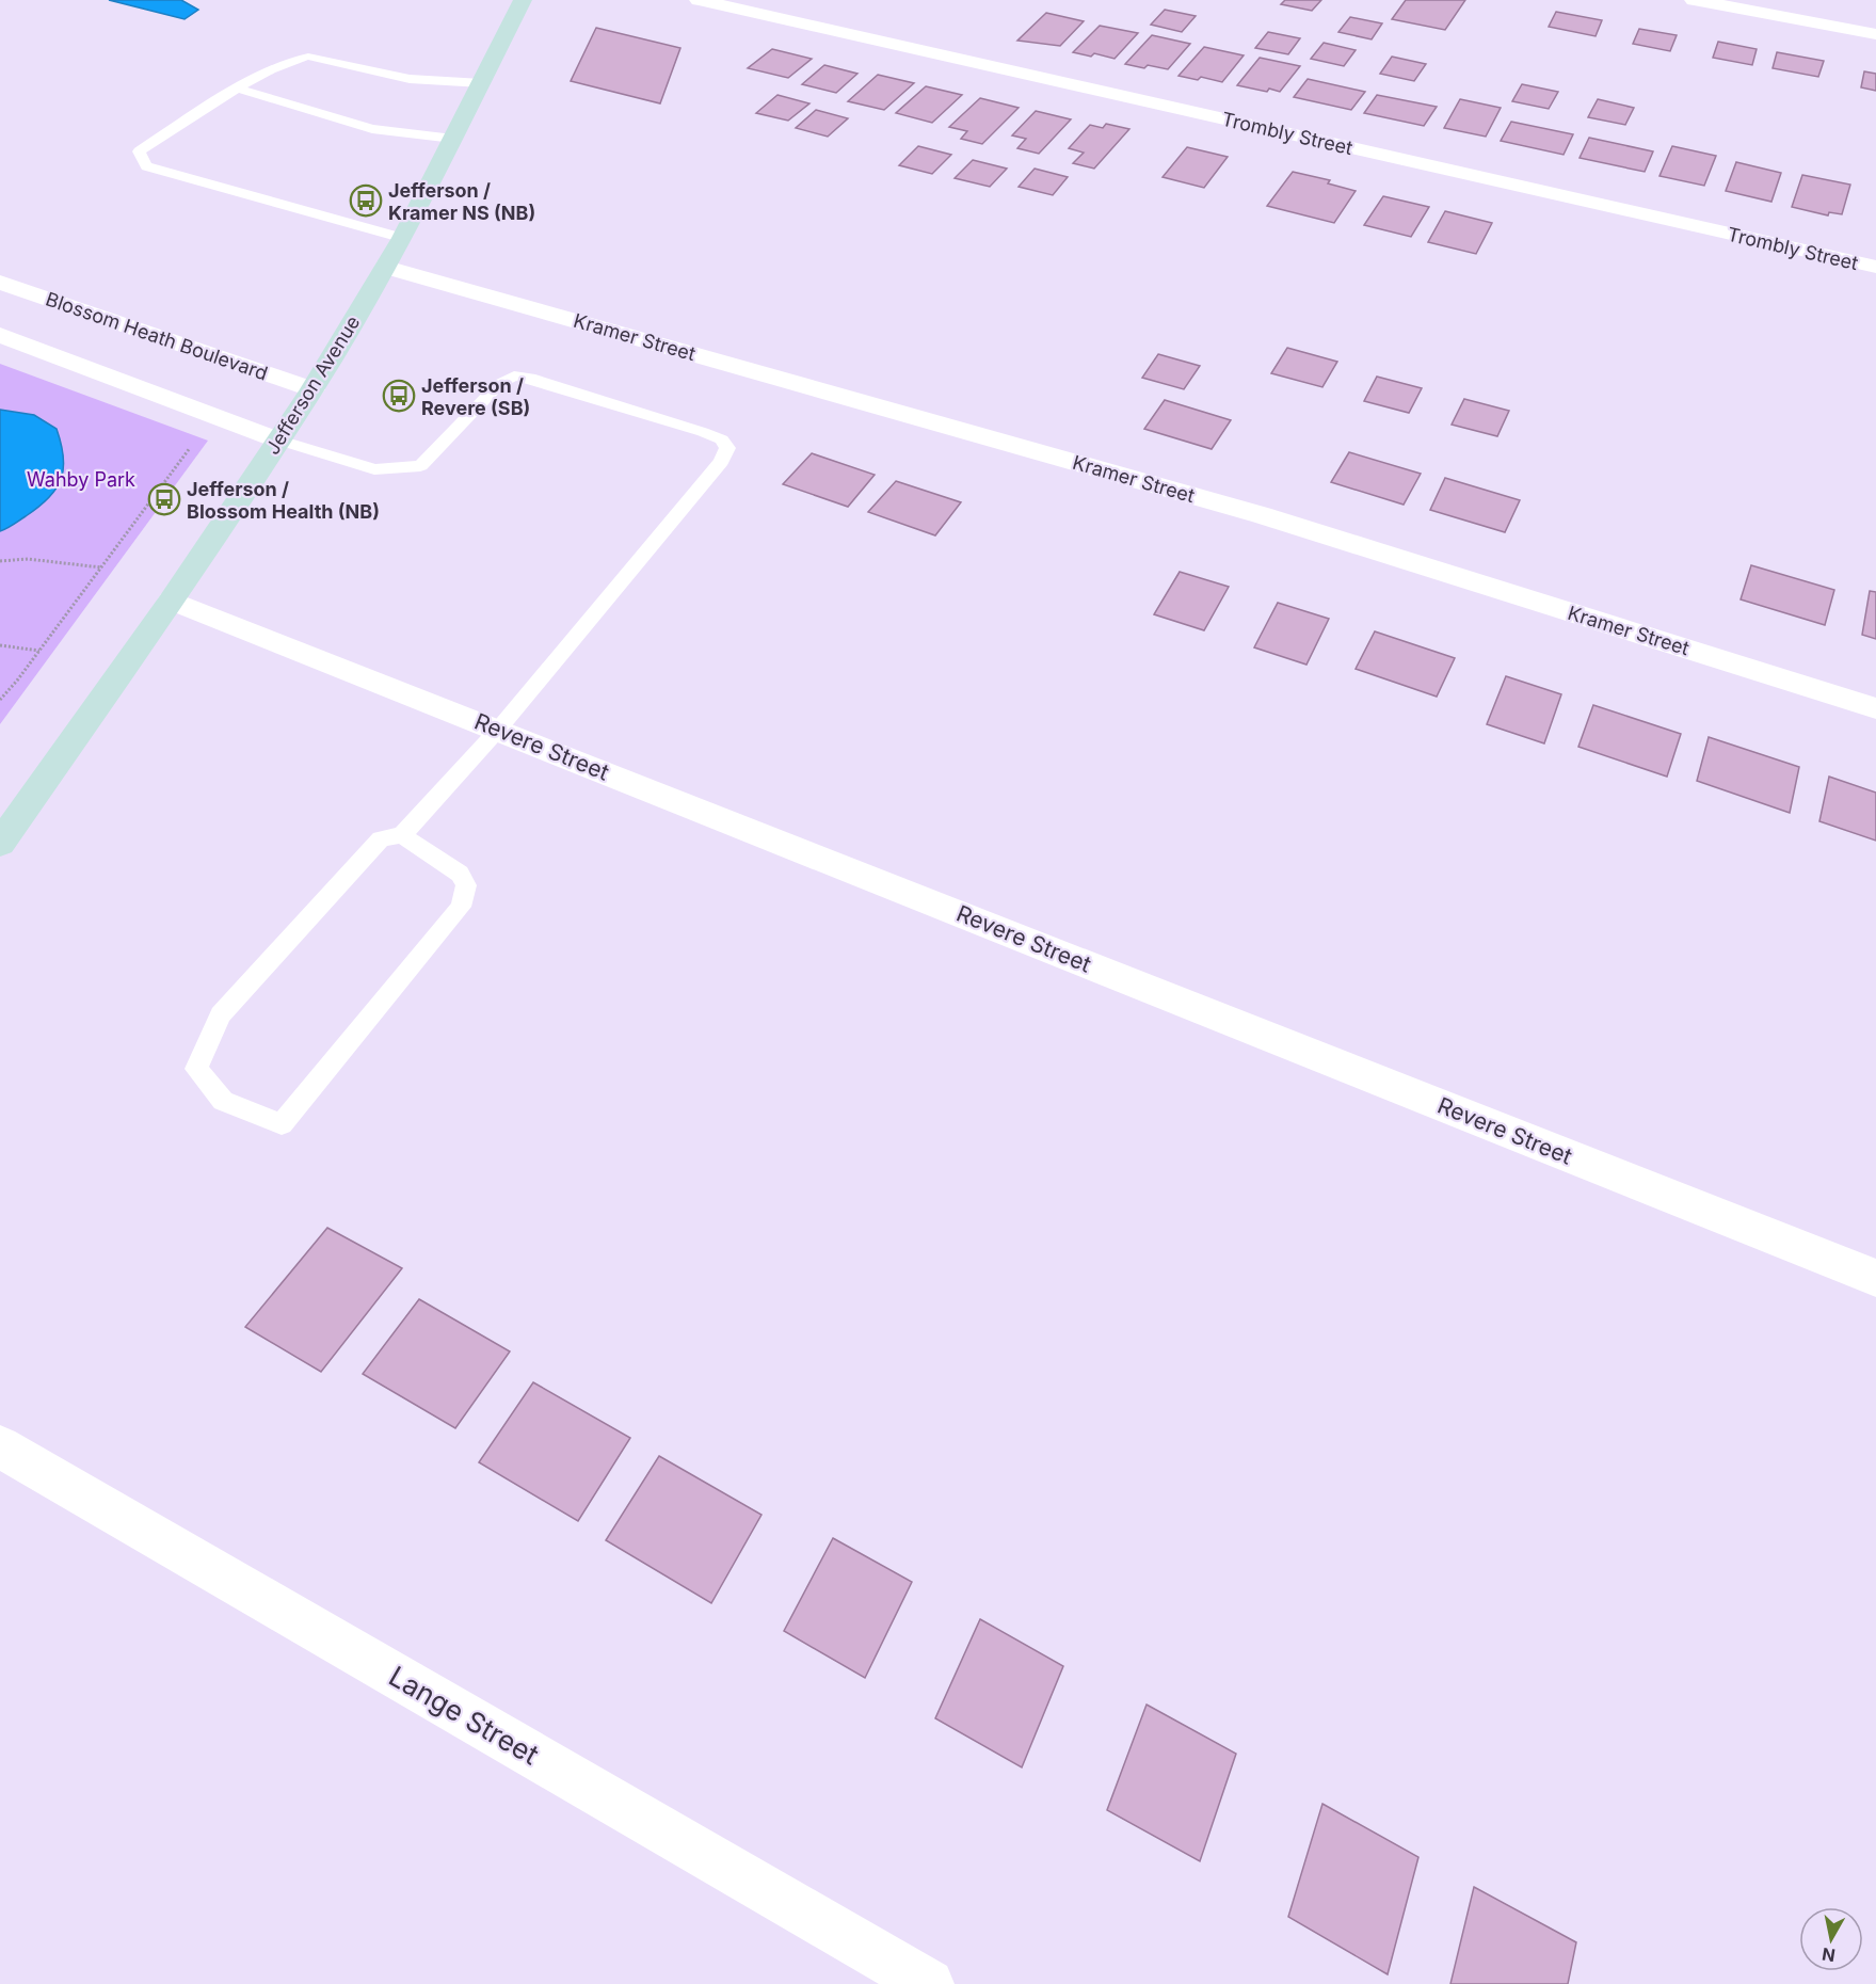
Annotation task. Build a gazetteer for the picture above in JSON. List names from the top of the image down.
{
  "streets": {
    "main road": ["Jefferson Avenue"],
    "street": [
      "Trombly Street",
      "Blossom Heath Boulevard",
      "Kramer Street",
      "Revere Street",
      "Lange Street"
    ]
  },
  "crossings": [
    ["Blossom Heath Boulevard", "Jefferson Avenue"],
    ["Kramer Street", "Jefferson Avenue"],
    ["Jefferson Avenue", "Revere Street"]
  ],
  "parks": ["Wahby Park"],
  "places": {
    "bus stop": ["Jefferson / Kramer NS (NB)", "Jefferson / Revere (SB)", "Jefferson / Blossom Health (NB)"]
  },
  "north": "bottom"
}
